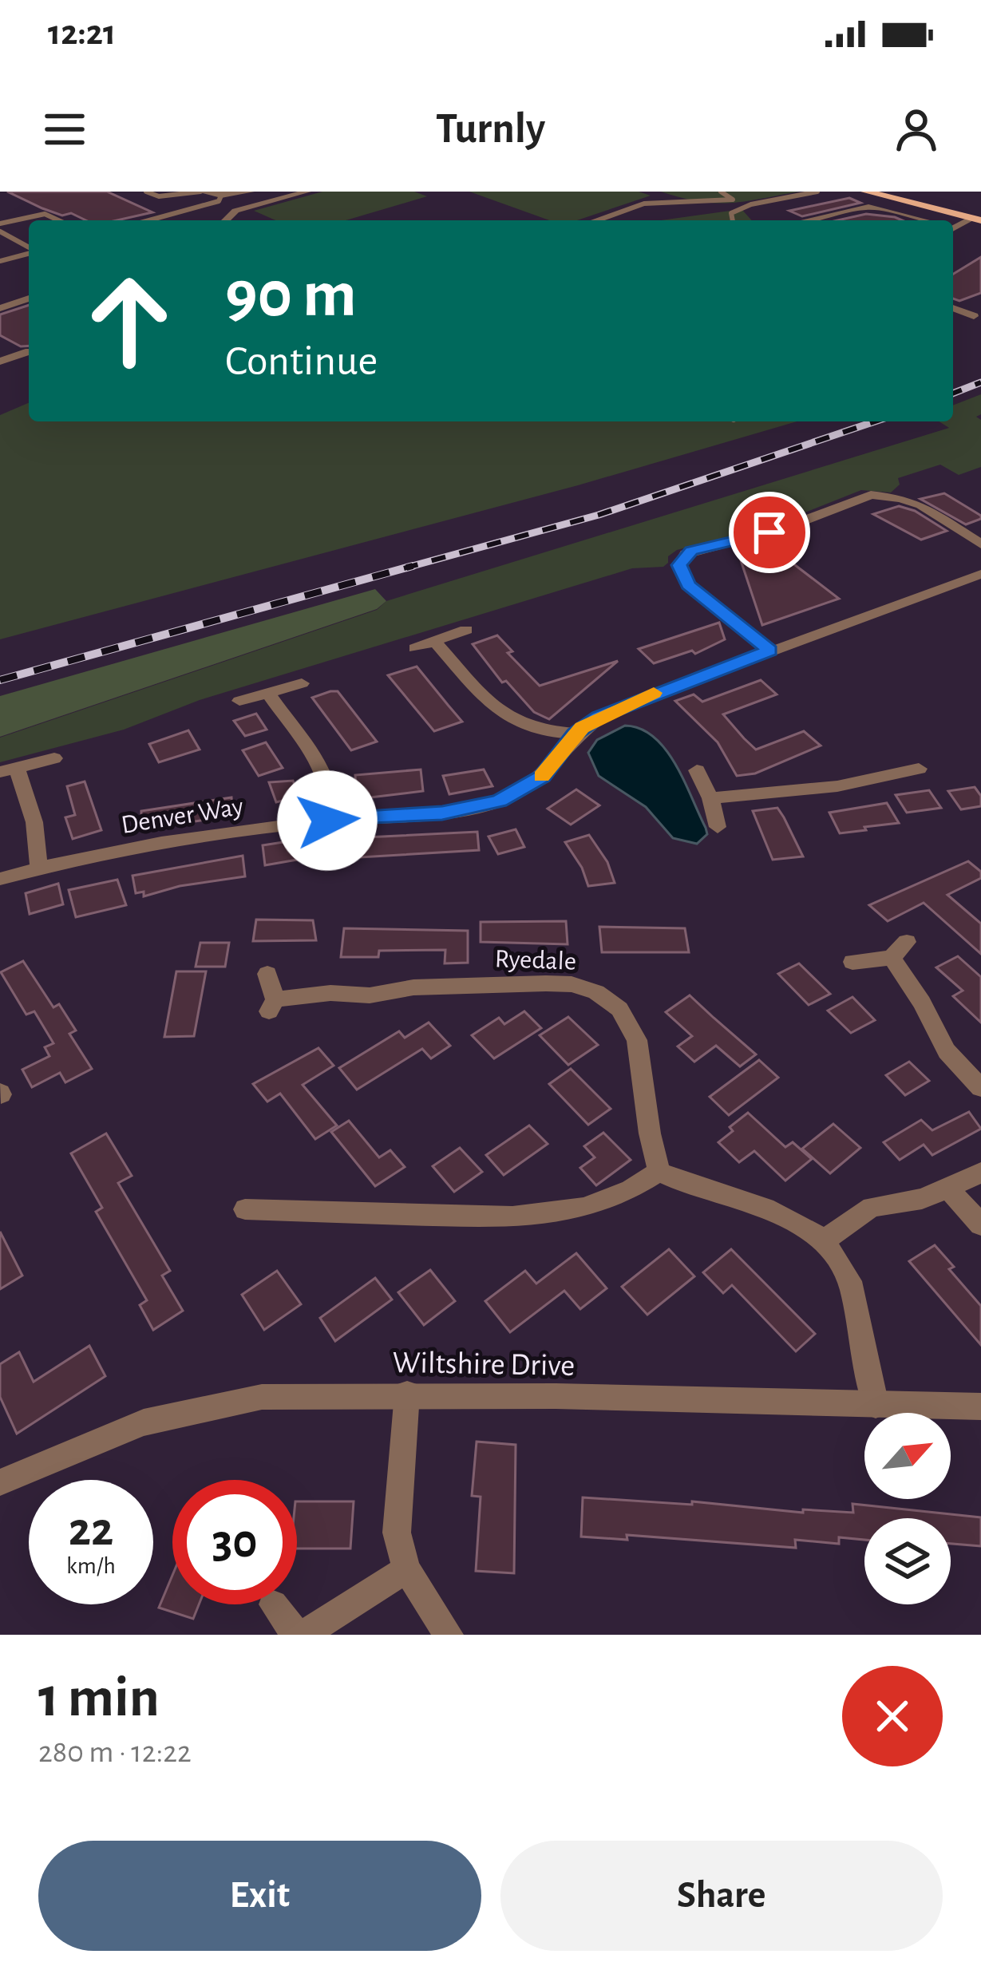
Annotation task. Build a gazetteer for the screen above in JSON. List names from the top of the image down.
{
  "streets": {
    "street": ["Denver Way", "Ryedale", "Wiltshire Drive"]
  },
  "north": "top right",
  "page": {
    "status": "12:21",
    "header": "Turnly",
    "turn": ["90 m", "Continue"],
    "speed": "22 km/h",
    "limit": "30",
    "heading": ["1 min", "280 m · 12:22"],
    "buttons": ["Exit", "Share"]
  }
}
